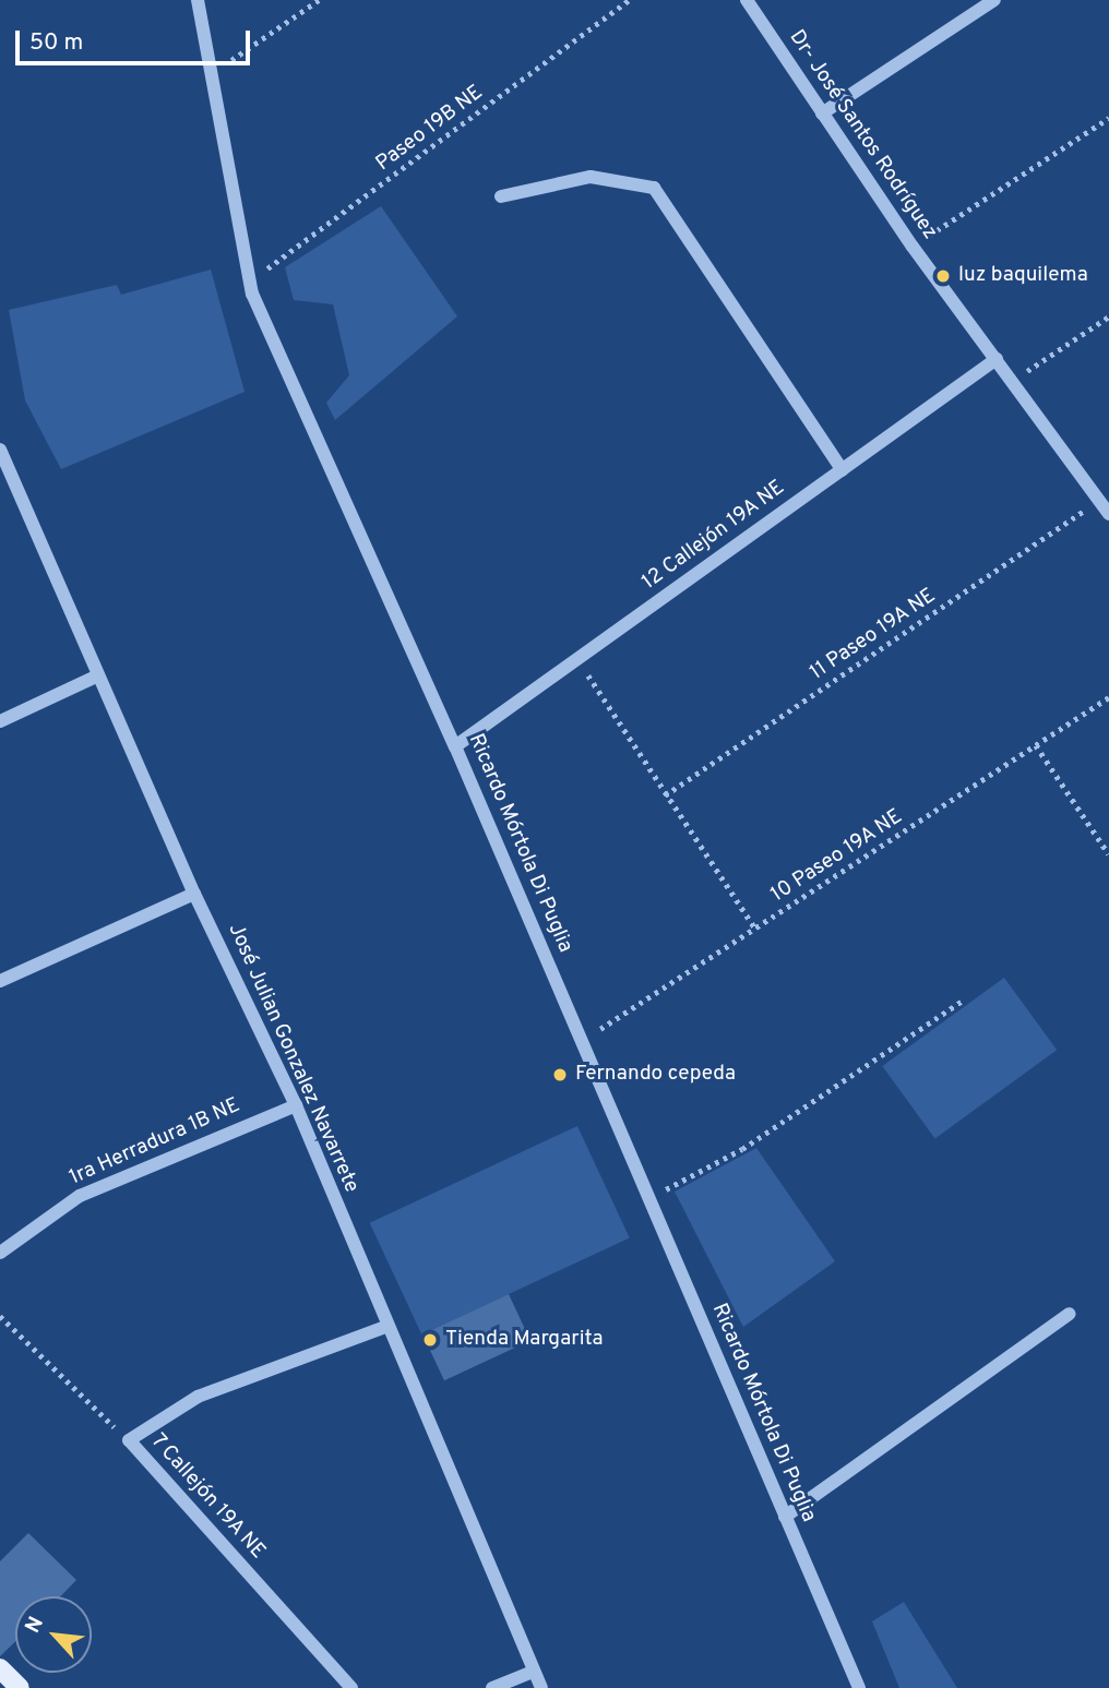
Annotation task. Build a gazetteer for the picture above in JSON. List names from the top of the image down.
{
  "streets": {
    "street": [
      "Dr- José Santos Rodríguez",
      "12 Callejón 19A NE",
      "Ricardo Mórtola Di Puglia",
      "José Julian Gonzalez Navarrete",
      "1ra Herradura 1B NE",
      "7 Callejón 19A NE"
    ],
    "path": ["Paseo 19B NE", "11 Paseo 19A NE", "10 Paseo 19A NE"]
  },
  "crossings": [
    ["Paseo 19B NE", "Ricardo Mórtola Di Puglia"],
    ["Dr- José Santos Rodríguez", "12 Callejón 19A NE"],
    ["Dr- José Santos Rodríguez", "11 Paseo 19A NE"],
    ["12 Callejón 19A NE", "Ricardo Mórtola Di Puglia"],
    ["Ricardo Mórtola Di Puglia", "10 Paseo 19A NE"],
    ["José Julian Gonzalez Navarrete", "1ra Herradura 1B NE"],
    ["José Julian Gonzalez Navarrete", "7 Callejón 19A NE"]
  ],
  "places": ["luz baquilema", "Fernando cepeda", "Tienda Margarita"],
  "scale_bar": "50 m",
  "north": "top left"
}
